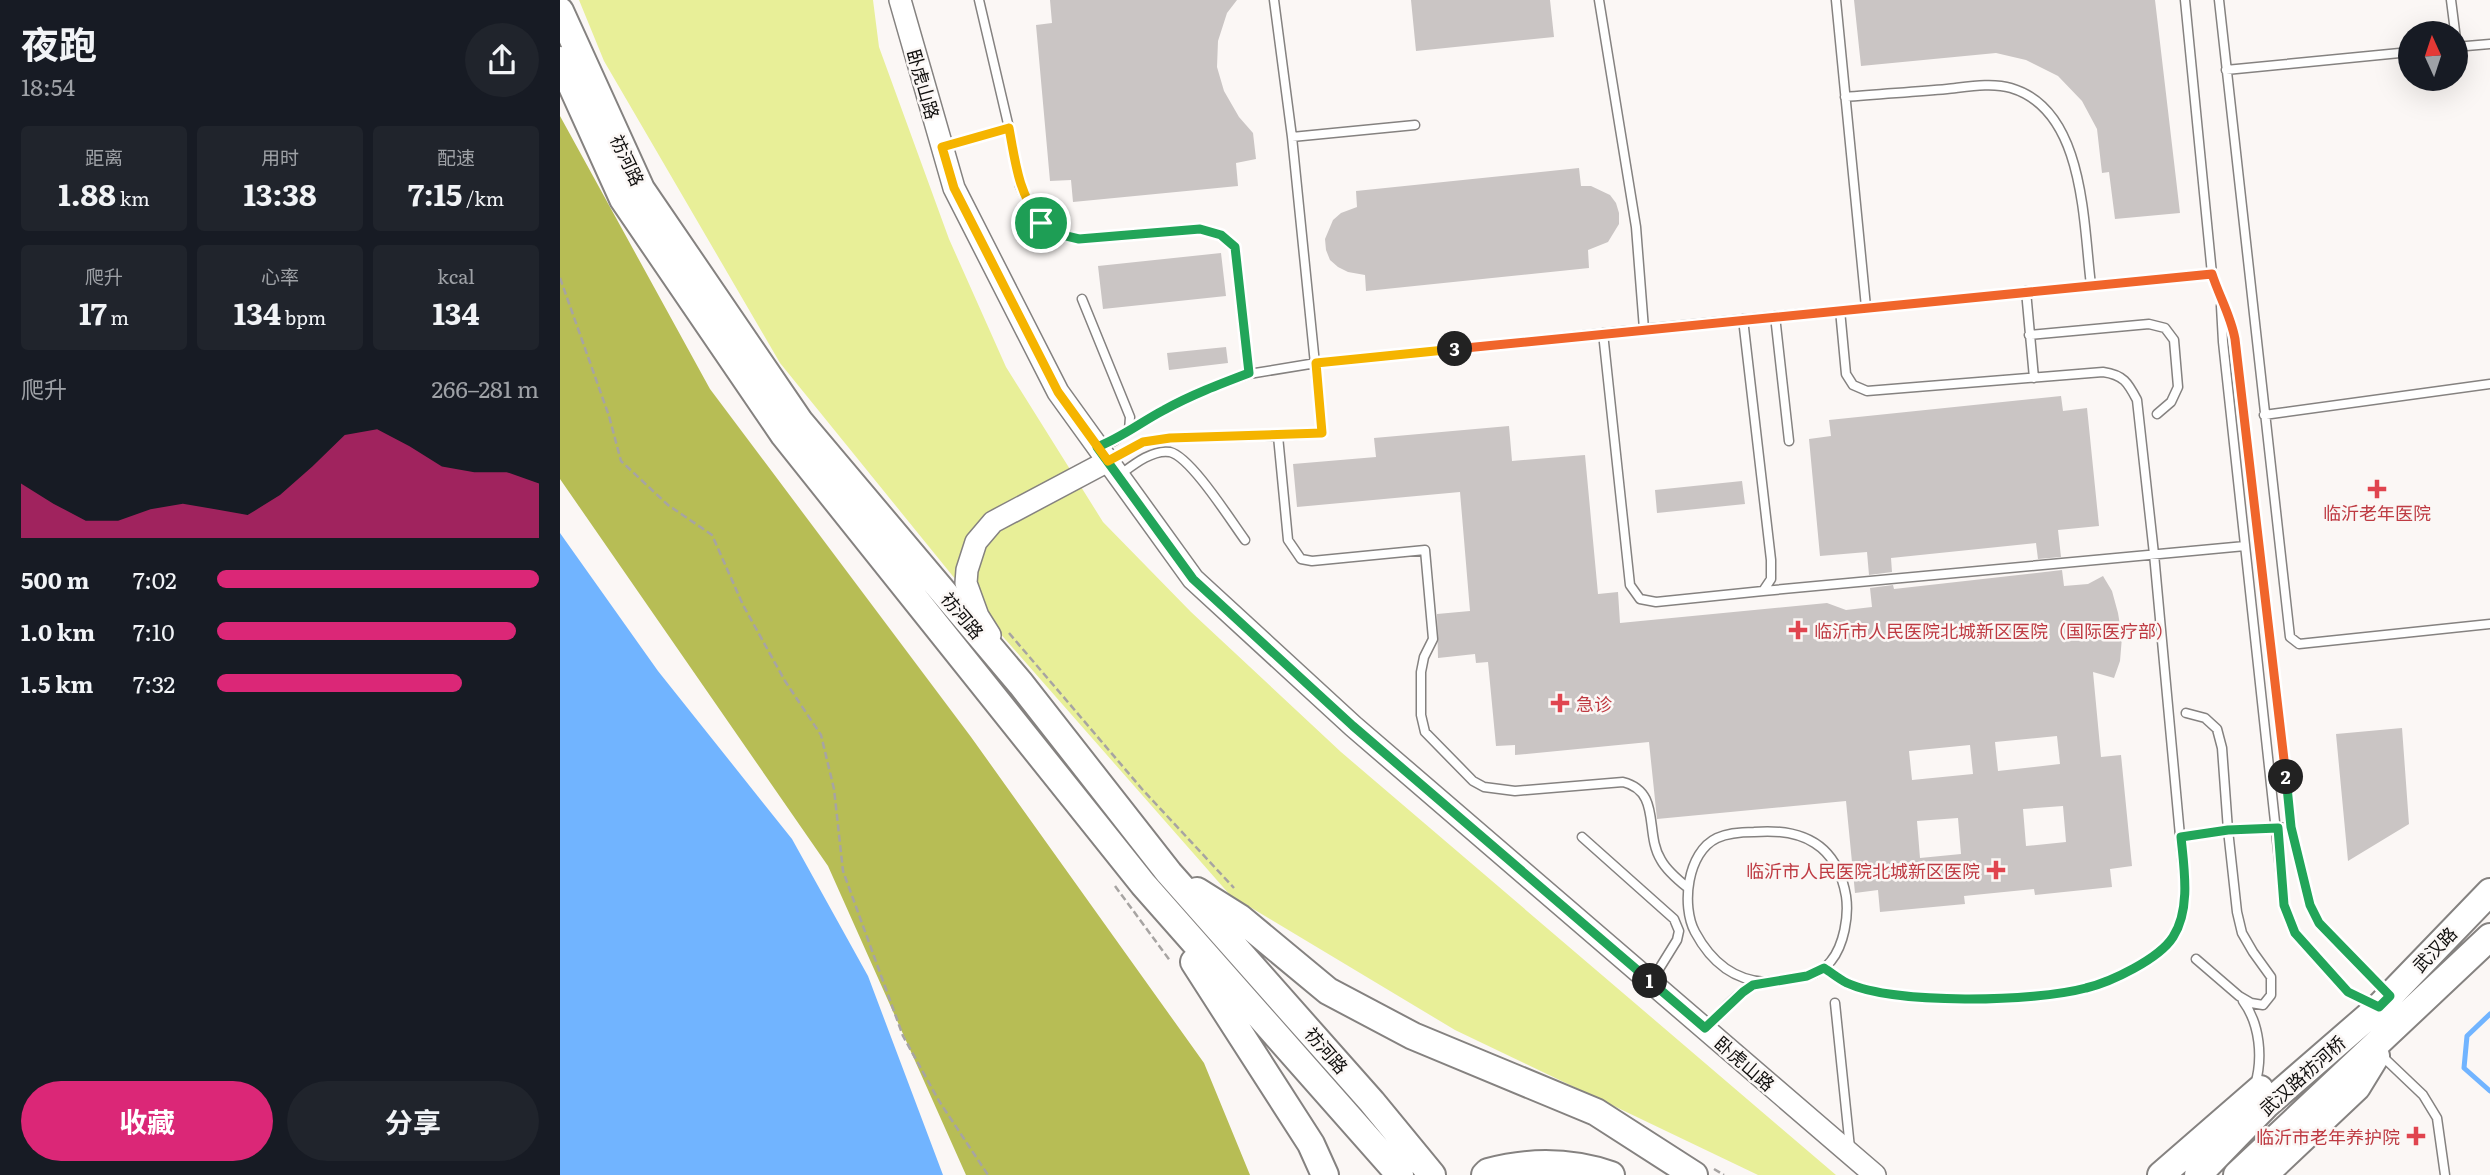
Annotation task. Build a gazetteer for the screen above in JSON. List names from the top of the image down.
{
  "streets": {
    "main road": ["祊河路", "武汉路", "武汉路祊河桥"],
    "street": ["卧虎山路"]
  },
  "crossings": [
    ["武汉路", "武汉路祊河桥"]
  ],
  "places": {
    "health": [
      "临沂老年医院",
      "临沂市人民医院北城新区医院（国际医疗部）",
      "急诊",
      "临沂市人民医院北城新区医院",
      "临沂市老年养护院"
    ]
  },
  "north": "top",
  "page": {
    "heading": ["夜跑", "18:54"],
    "stats": [
      ["距离", "1.88 km"],
      ["用时", "13:38"],
      ["配速", "7:15 /km"],
      ["爬升", "17 m"],
      ["心率", "134 bpm"],
      ["kcal", "134"]
    ],
    "pins": ["3", "2", "1"],
    "chart": ["爬升", "266–281 m"],
    "list": [
      {
        "name": "500 m",
        "note": "7:02"
      },
      {
        "name": "1.0 km",
        "note": "7:10"
      },
      {
        "name": "1.5 km",
        "note": "7:32"
      }
    ],
    "buttons": ["收藏", "分享"]
  }
}
